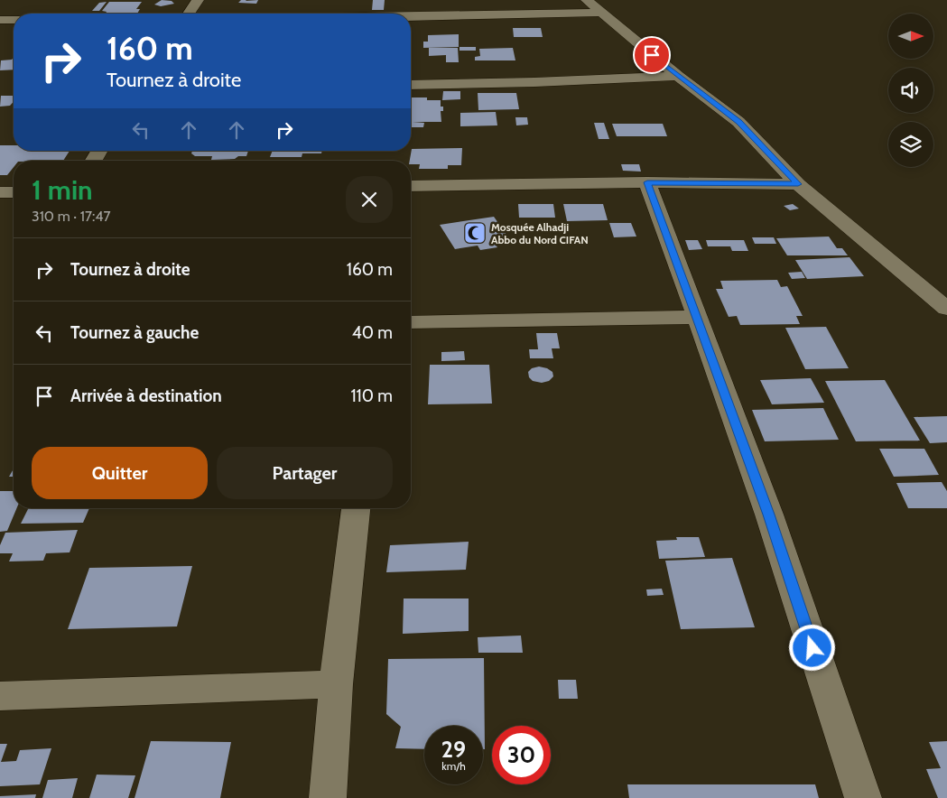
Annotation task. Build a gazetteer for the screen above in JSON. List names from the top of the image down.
{
  "places": {
    "mosque": ["Mosquée Alhadji Abbo du Nord CIFAN"]
  },
  "north": "right",
  "page": {
    "turn": ["160 m", "Tournez à droite"],
    "heading": ["1 min", "310 m · 17:47"],
    "list": [
      {
        "name": "Tournez à droite",
        "value": "160 m"
      },
      {
        "name": "Tournez à gauche",
        "value": "40 m"
      },
      {
        "name": "Arrivée à destination",
        "value": "110 m"
      }
    ],
    "buttons": ["Quitter", "Partager"],
    "speed": "29 km/h",
    "limit": "30"
  }
}
